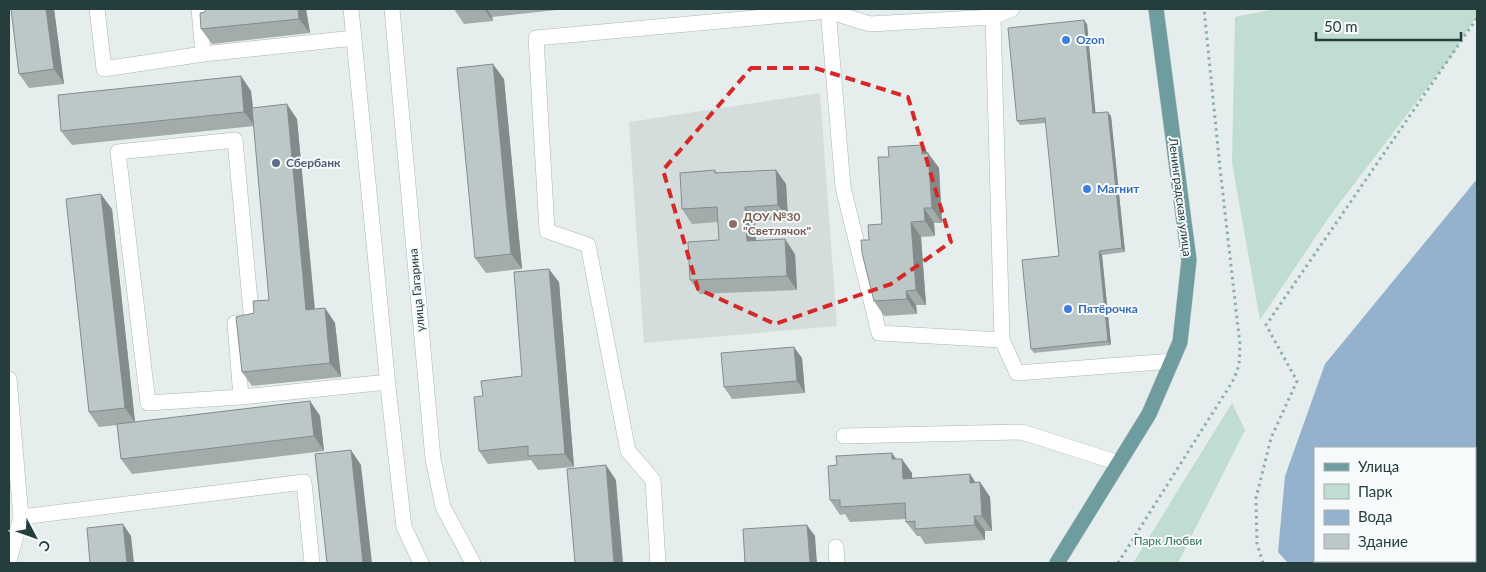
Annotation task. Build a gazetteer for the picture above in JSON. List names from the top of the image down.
{
  "streets": {
    "main road": ["Ленинградская улица"],
    "street": ["улица Гагарина"]
  },
  "parks": ["Парк Любви"],
  "places": [
    "Ozon",
    "Сбербанк",
    "Магнит",
    "ДОУ №30 \"Светлячок\"",
    "Пятёрочка"
  ],
  "legend": [
    "Улица",
    "Парк",
    "Вода",
    "Здание"
  ],
  "scale_bar": "50 m",
  "north": "bottom right"
}
